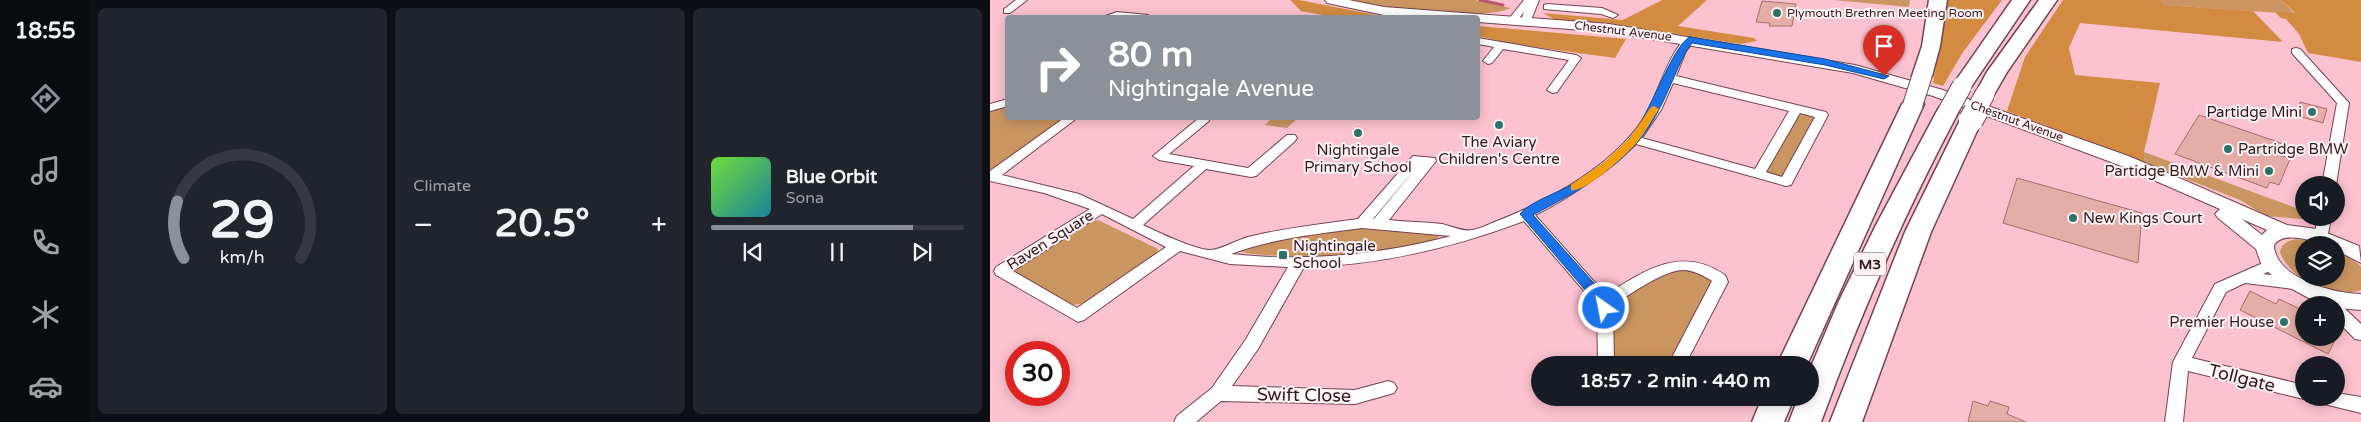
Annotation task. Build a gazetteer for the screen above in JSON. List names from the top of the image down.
{
  "streets": {
    "highway": ["M3"],
    "street": [
      "Chestnut Avenue",
      "Raven Square",
      "Tollgate",
      "Swift Close"
    ]
  },
  "places": {
    "other": [
      "Plymouth Brethren Meeting Room",
      "Partidge Mini",
      "The Aviary Children's Centre",
      "Nightingale Primary School",
      "Partridge BMW",
      "Partidge BMW & Mini",
      "New Kings Court",
      "Premier House"
    ],
    "transit": ["Nightingale School"]
  },
  "page": {
    "tabs": "18:55",
    "tile": "Climate",
    "turn": ["80 m", "Nightingale Avenue"],
    "song": ["Blue Orbit", "Sona"],
    "map_buttons": ["+", "−"],
    "heat": ["−", "20.5°", "+"],
    "limit": "30",
    "trip": "18:57 · 2 min · 440 m",
    "gauge": ["29", "km/h"]
  }
}
